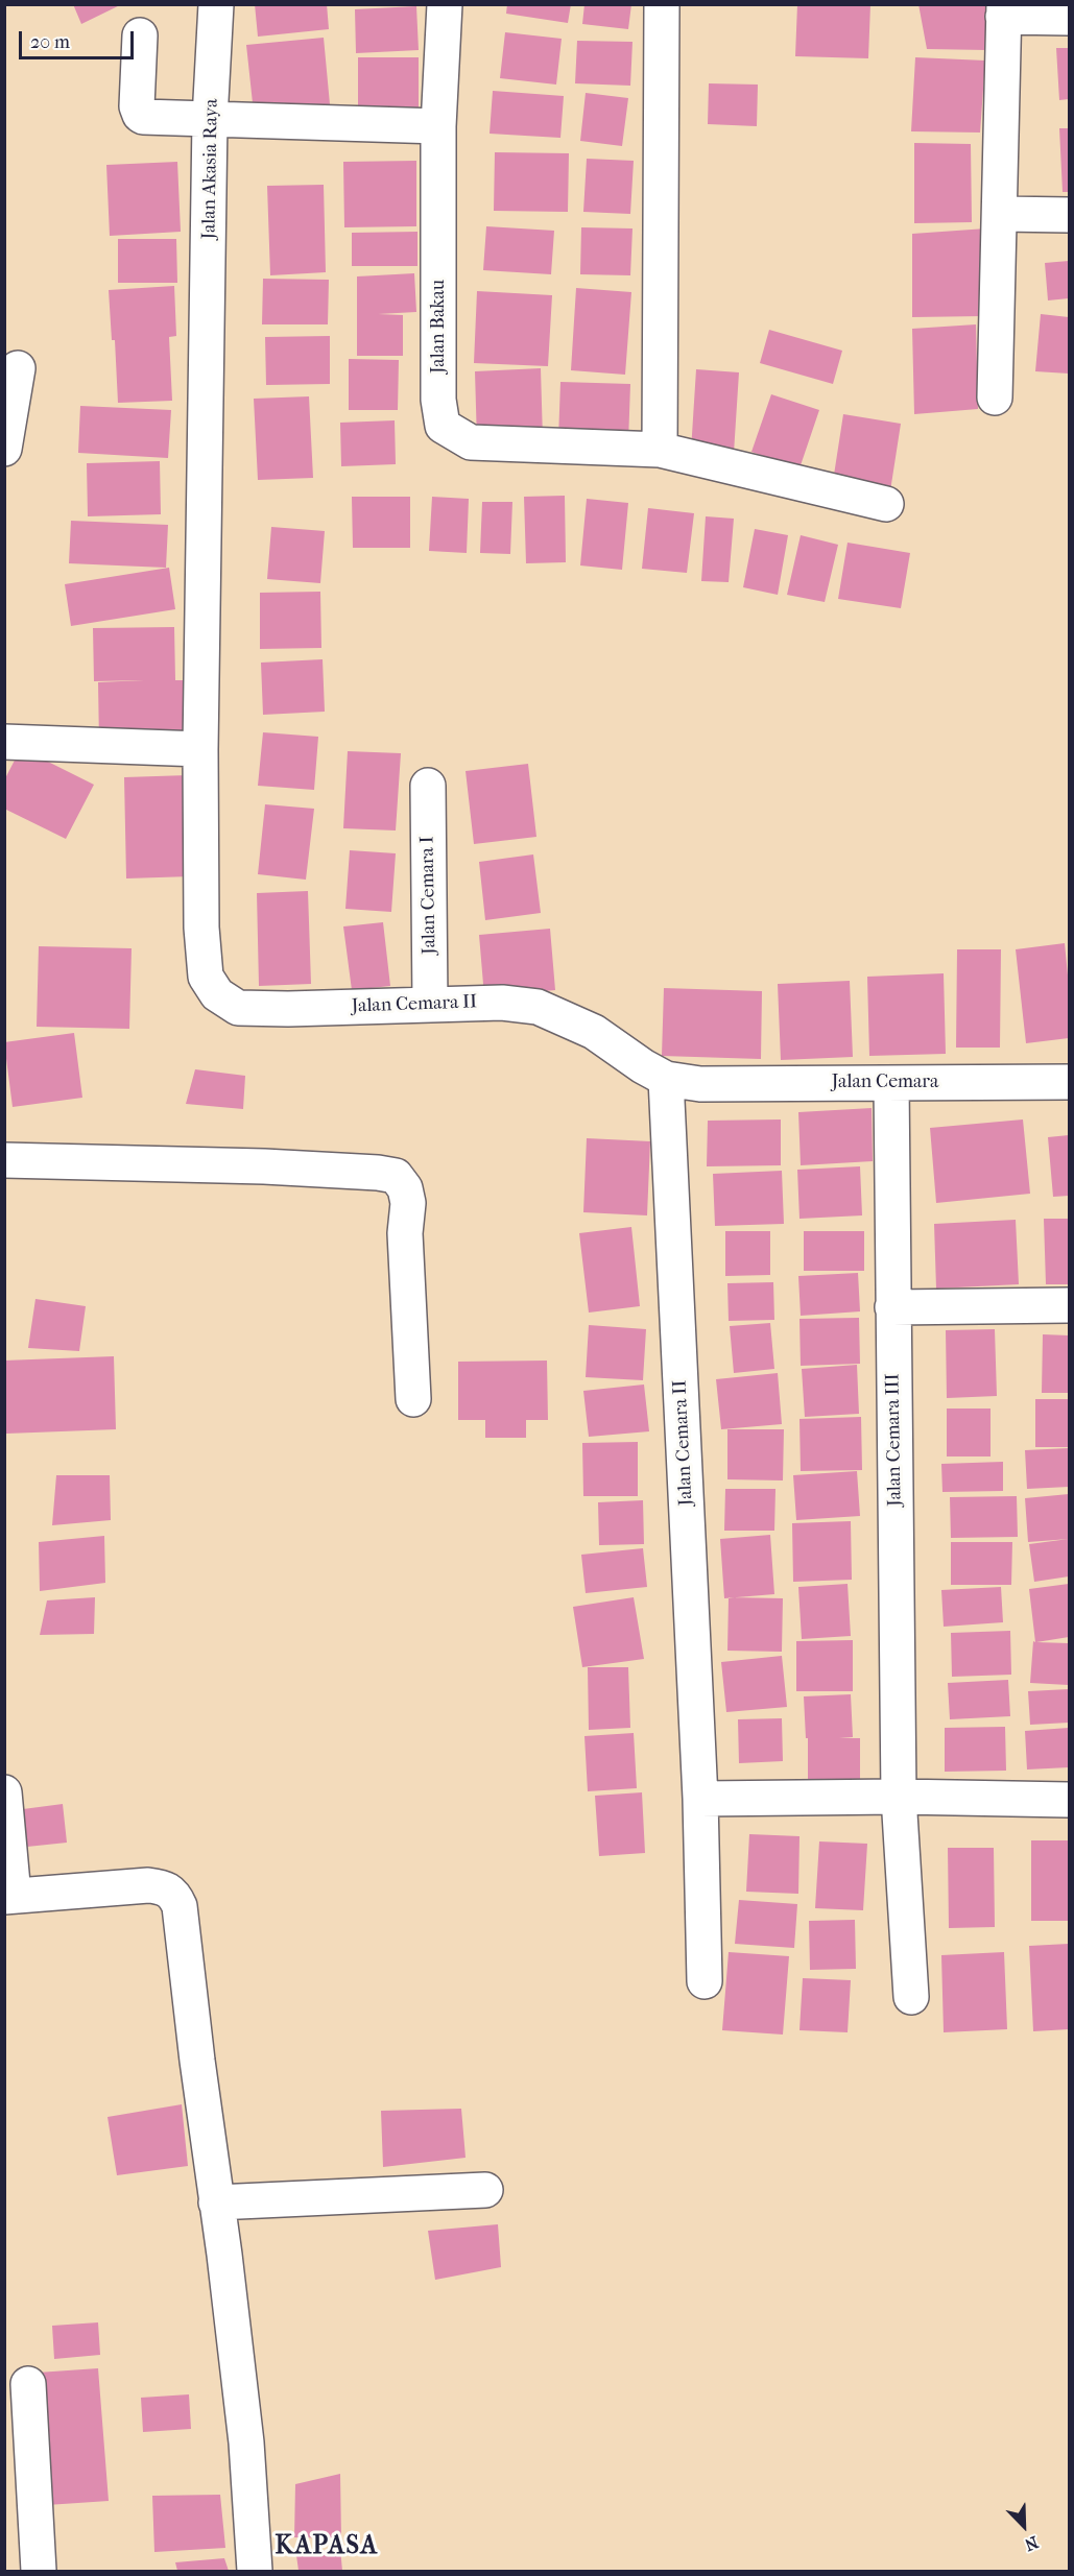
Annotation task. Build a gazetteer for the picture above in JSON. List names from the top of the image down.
{
  "streets": {
    "street": [
      "Jalan Akasia Raya",
      "Jalan Bakau",
      "Jalan Cemara I",
      "Jalan Cemara II",
      "Jalan Cemara",
      "Jalan Cemara III"
    ]
  },
  "crossings": [
    ["Jalan Akasia Raya", "Jalan Cemara II"],
    ["Jalan Cemara I", "Jalan Cemara II"],
    ["Jalan Cemara II", "Jalan Cemara"],
    ["Jalan Cemara", "Jalan Cemara III"]
  ],
  "districts": ["KAPASA"],
  "scale_bar": "20 m",
  "north": "bottom right"
}
